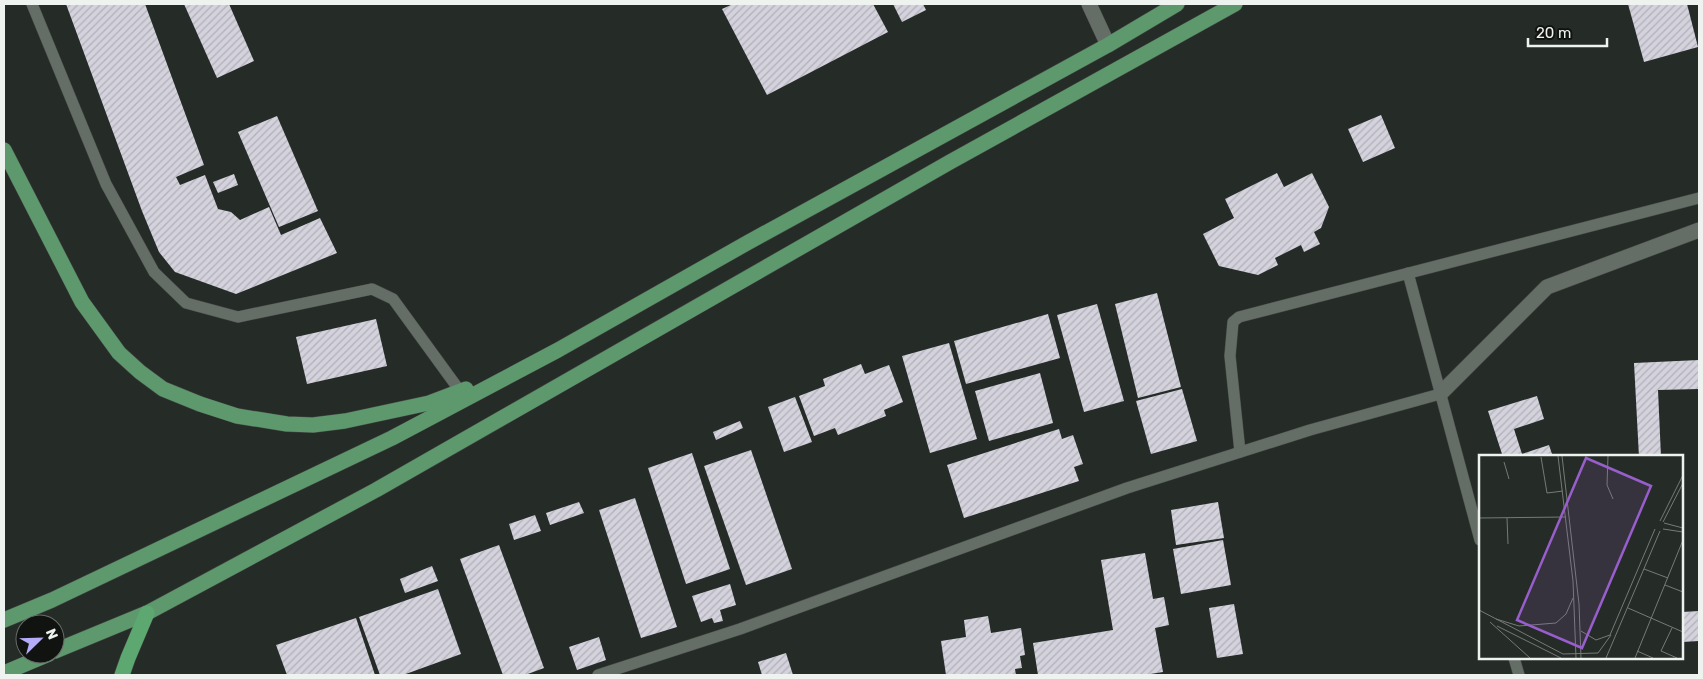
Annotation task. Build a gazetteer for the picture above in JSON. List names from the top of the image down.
{
  "scale_bar": "20 m",
  "north": "top right"
}
